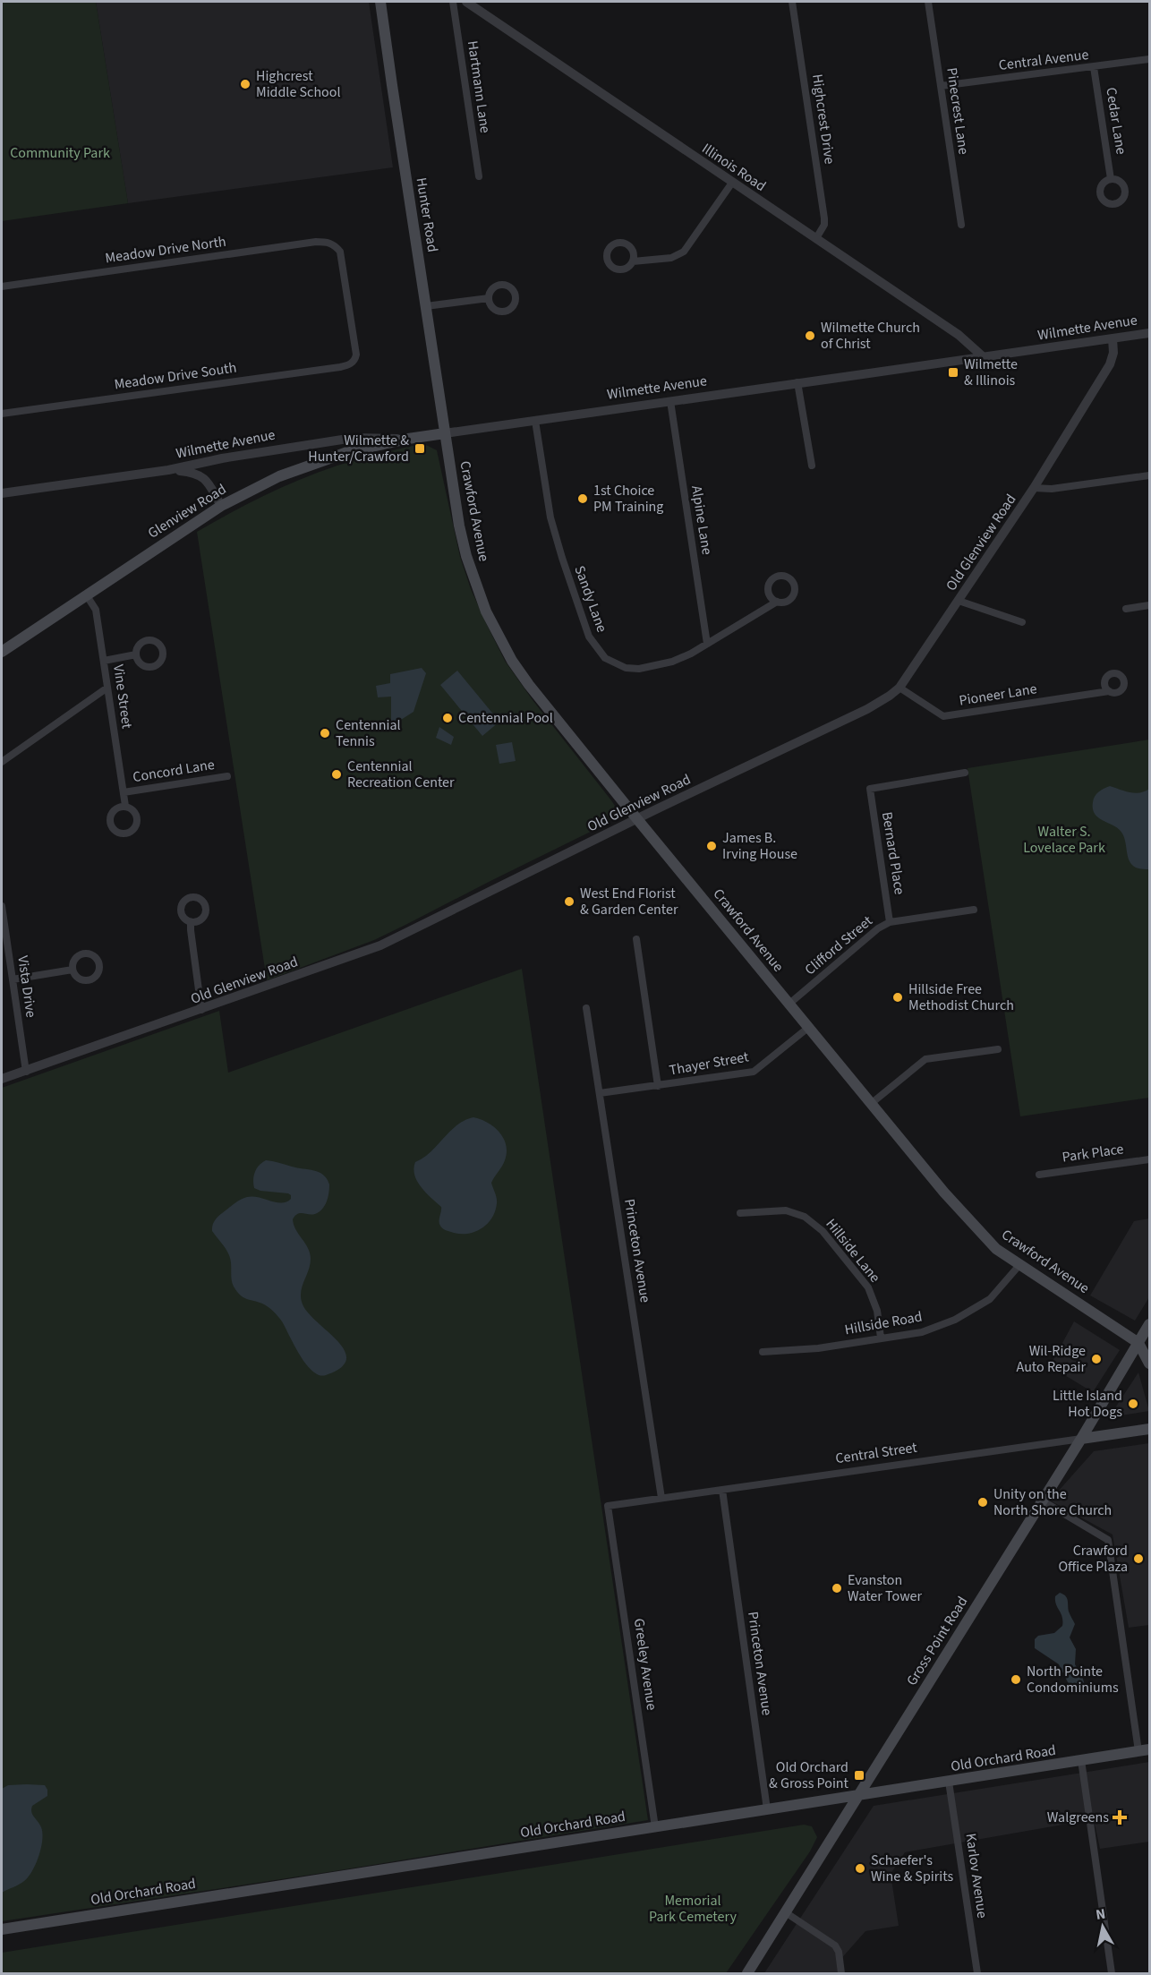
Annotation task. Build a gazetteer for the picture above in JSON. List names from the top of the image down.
{
  "streets": {
    "main road": [
      "Hunter Road",
      "Wilmette Avenue",
      "Glenview Road",
      "Crawford Avenue",
      "Central Street",
      "Gross Point Road",
      "Old Orchard Road"
    ],
    "street": [
      "Central Avenue",
      "Hartmann Lane",
      "Pinecrest Lane",
      "Highcrest Drive",
      "Cedar Lane",
      "Illinois Road",
      "Meadow Drive North",
      "Meadow Drive South",
      "Alpine Lane",
      "Old Glenview Road",
      "Sandy Lane",
      "Pioneer Lane",
      "Vine Street",
      "Concord Lane",
      "Bernard Place",
      "Clifford Street",
      "Vista Drive",
      "Thayer Street",
      "Park Place",
      "Princeton Avenue",
      "Hillside Lane",
      "Hillside Road",
      "Greeley Avenue",
      "Karlov Avenue"
    ]
  },
  "crossings": [
    ["Central Avenue", "Pinecrest Lane"],
    ["Central Avenue", "Cedar Lane"],
    ["Highcrest Drive", "Illinois Road"],
    ["Illinois Road", "Wilmette Avenue"],
    ["Hunter Road", "Wilmette Avenue"],
    ["Hunter Road", "Crawford Avenue"],
    ["Meadow Drive North", "Meadow Drive South"],
    ["Wilmette Avenue", "Glenview Road"],
    ["Wilmette Avenue", "Crawford Avenue"],
    ["Wilmette Avenue", "Alpine Lane"],
    ["Wilmette Avenue", "Old Glenview Road"],
    ["Wilmette Avenue", "Sandy Lane"],
    ["Glenview Road", "Vine Street"],
    ["Crawford Avenue", "Old Glenview Road"],
    ["Crawford Avenue", "Clifford Street"],
    ["Crawford Avenue", "Thayer Street"],
    ["Crawford Avenue", "Hillside Road"],
    ["Crawford Avenue", "Gross Point Road"],
    ["Alpine Lane", "Sandy Lane"],
    ["Old Glenview Road", "Pioneer Lane"],
    ["Old Glenview Road", "Vista Drive"],
    ["Vine Street", "Concord Lane"],
    ["Bernard Place", "Clifford Street"],
    ["Thayer Street", "Princeton Avenue"],
    ["Princeton Avenue", "Central Street"],
    ["Princeton Avenue", "Old Orchard Road"],
    ["Hillside Lane", "Hillside Road"],
    ["Central Street", "Gross Point Road"],
    ["Central Street", "Greeley Avenue"],
    ["Gross Point Road", "Old Orchard Road"],
    ["Greeley Avenue", "Old Orchard Road"],
    ["Old Orchard Road", "Karlov Avenue"]
  ],
  "parks": ["Community Park", "Walter S. Lovelace Park", "Memorial Park Cemetery"],
  "places": {
    "other": [
      "Highcrest Middle School",
      "Wilmette Church of Christ",
      "1st Choice PM Training",
      "Centennial Pool",
      "Centennial Tennis",
      "Centennial Recreation Center",
      "James B. Irving House",
      "West End Florist & Garden Center",
      "Hillside Free Methodist Church",
      "Wil-Ridge Auto Repair",
      "Little Island Hot Dogs",
      "Unity on the North Shore Church",
      "Crawford Office Plaza",
      "Evanston Water Tower",
      "North Pointe Condominiums",
      "Schaefer's Wine & Spirits"
    ],
    "transit": ["Wilmette & Illinois", "Wilmette & Hunter/Crawford", "Old Orchard & Gross Point"],
    "health": ["Walgreens"]
  },
  "north": "top"
}
